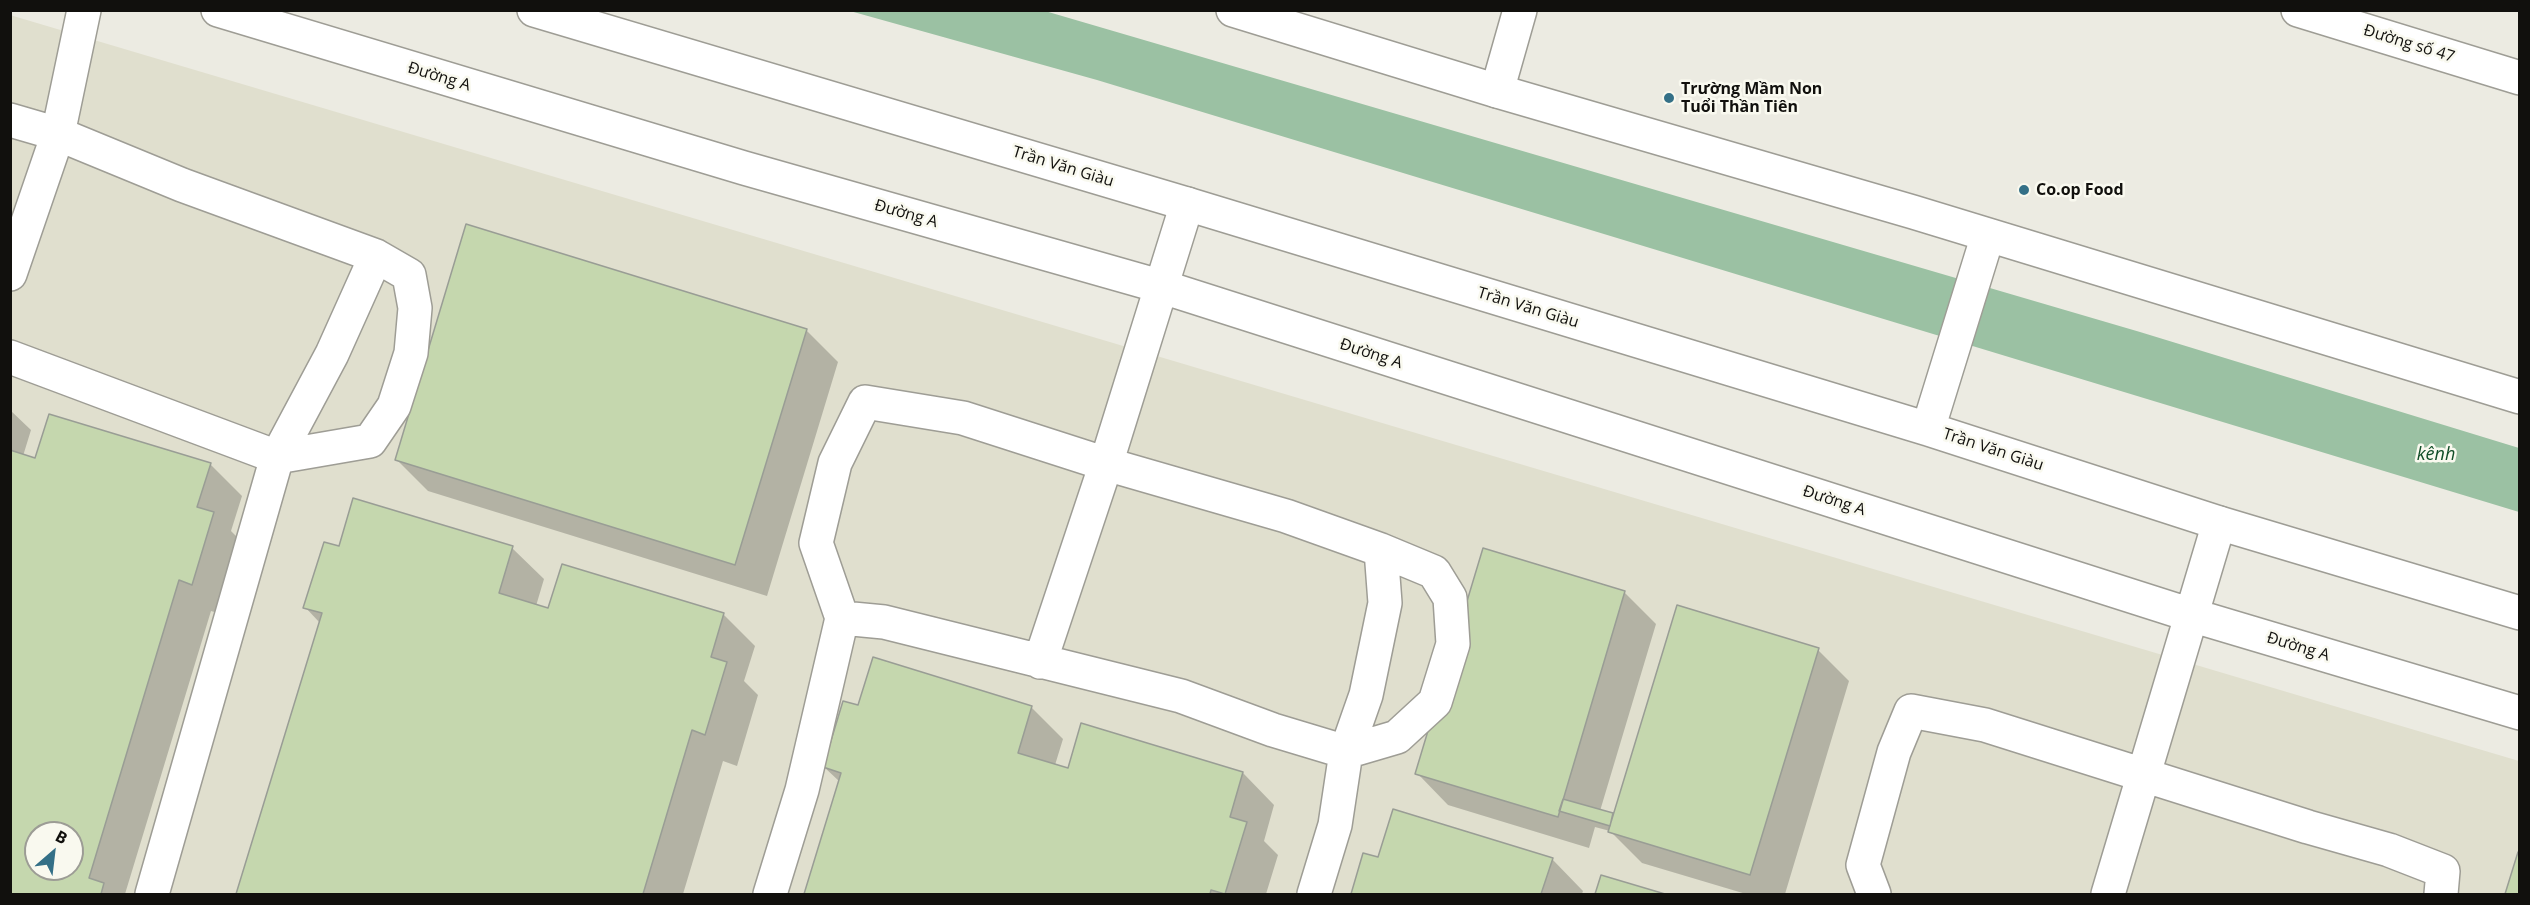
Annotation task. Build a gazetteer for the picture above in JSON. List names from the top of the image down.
{
  "streets": {
    "main road": ["Đường số 47", "Đường A", "Trần Văn Giàu"]
  },
  "water": ["kênh"],
  "places": ["Trường Mầm Non Tuổi Thần Tiên", "Co.op Food"],
  "north": "top right"
}
